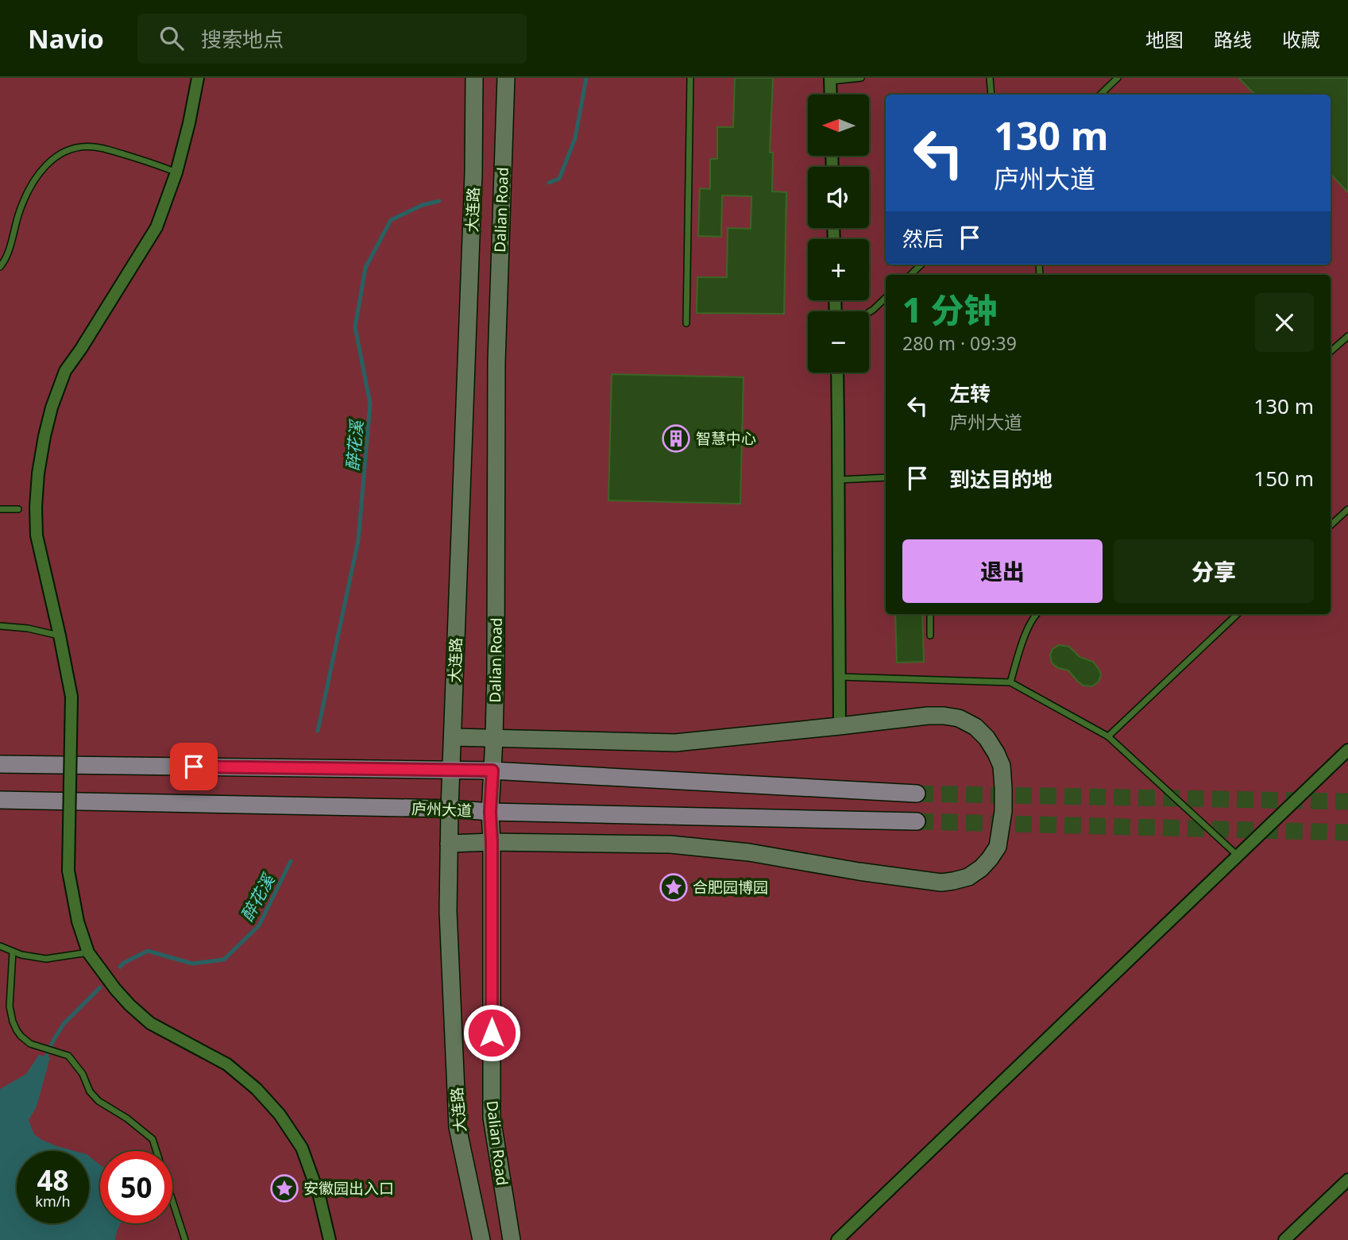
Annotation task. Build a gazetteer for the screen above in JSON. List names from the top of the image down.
{
  "streets": {
    "main road": ["大连路", "Dalian Road", "庐州大道"]
  },
  "crossings": [
    ["大连路", "庐州大道"],
    ["Dalian Road", "庐州大道"]
  ],
  "water": ["醉花溪"],
  "places": {
    "building": ["智慧中心"],
    "place": ["合肥园博园", "安徽园出入口"]
  },
  "north": "left",
  "page": {
    "header": "Navio",
    "search": "搜索地点",
    "nav": ["地图", "路线", "收藏"],
    "map_buttons": ["+", "−"],
    "turn": ["130 m", "庐州大道"],
    "then": "然后",
    "heading": ["1 分钟", "280 m · 09:39"],
    "list": [
      {
        "name": "左转",
        "note": "庐州大道",
        "value": "130 m"
      },
      {
        "name": "到达目的地",
        "value": "150 m"
      }
    ],
    "buttons": ["退出", "分享"],
    "speed": "48 km/h",
    "limit": "50"
  }
}
